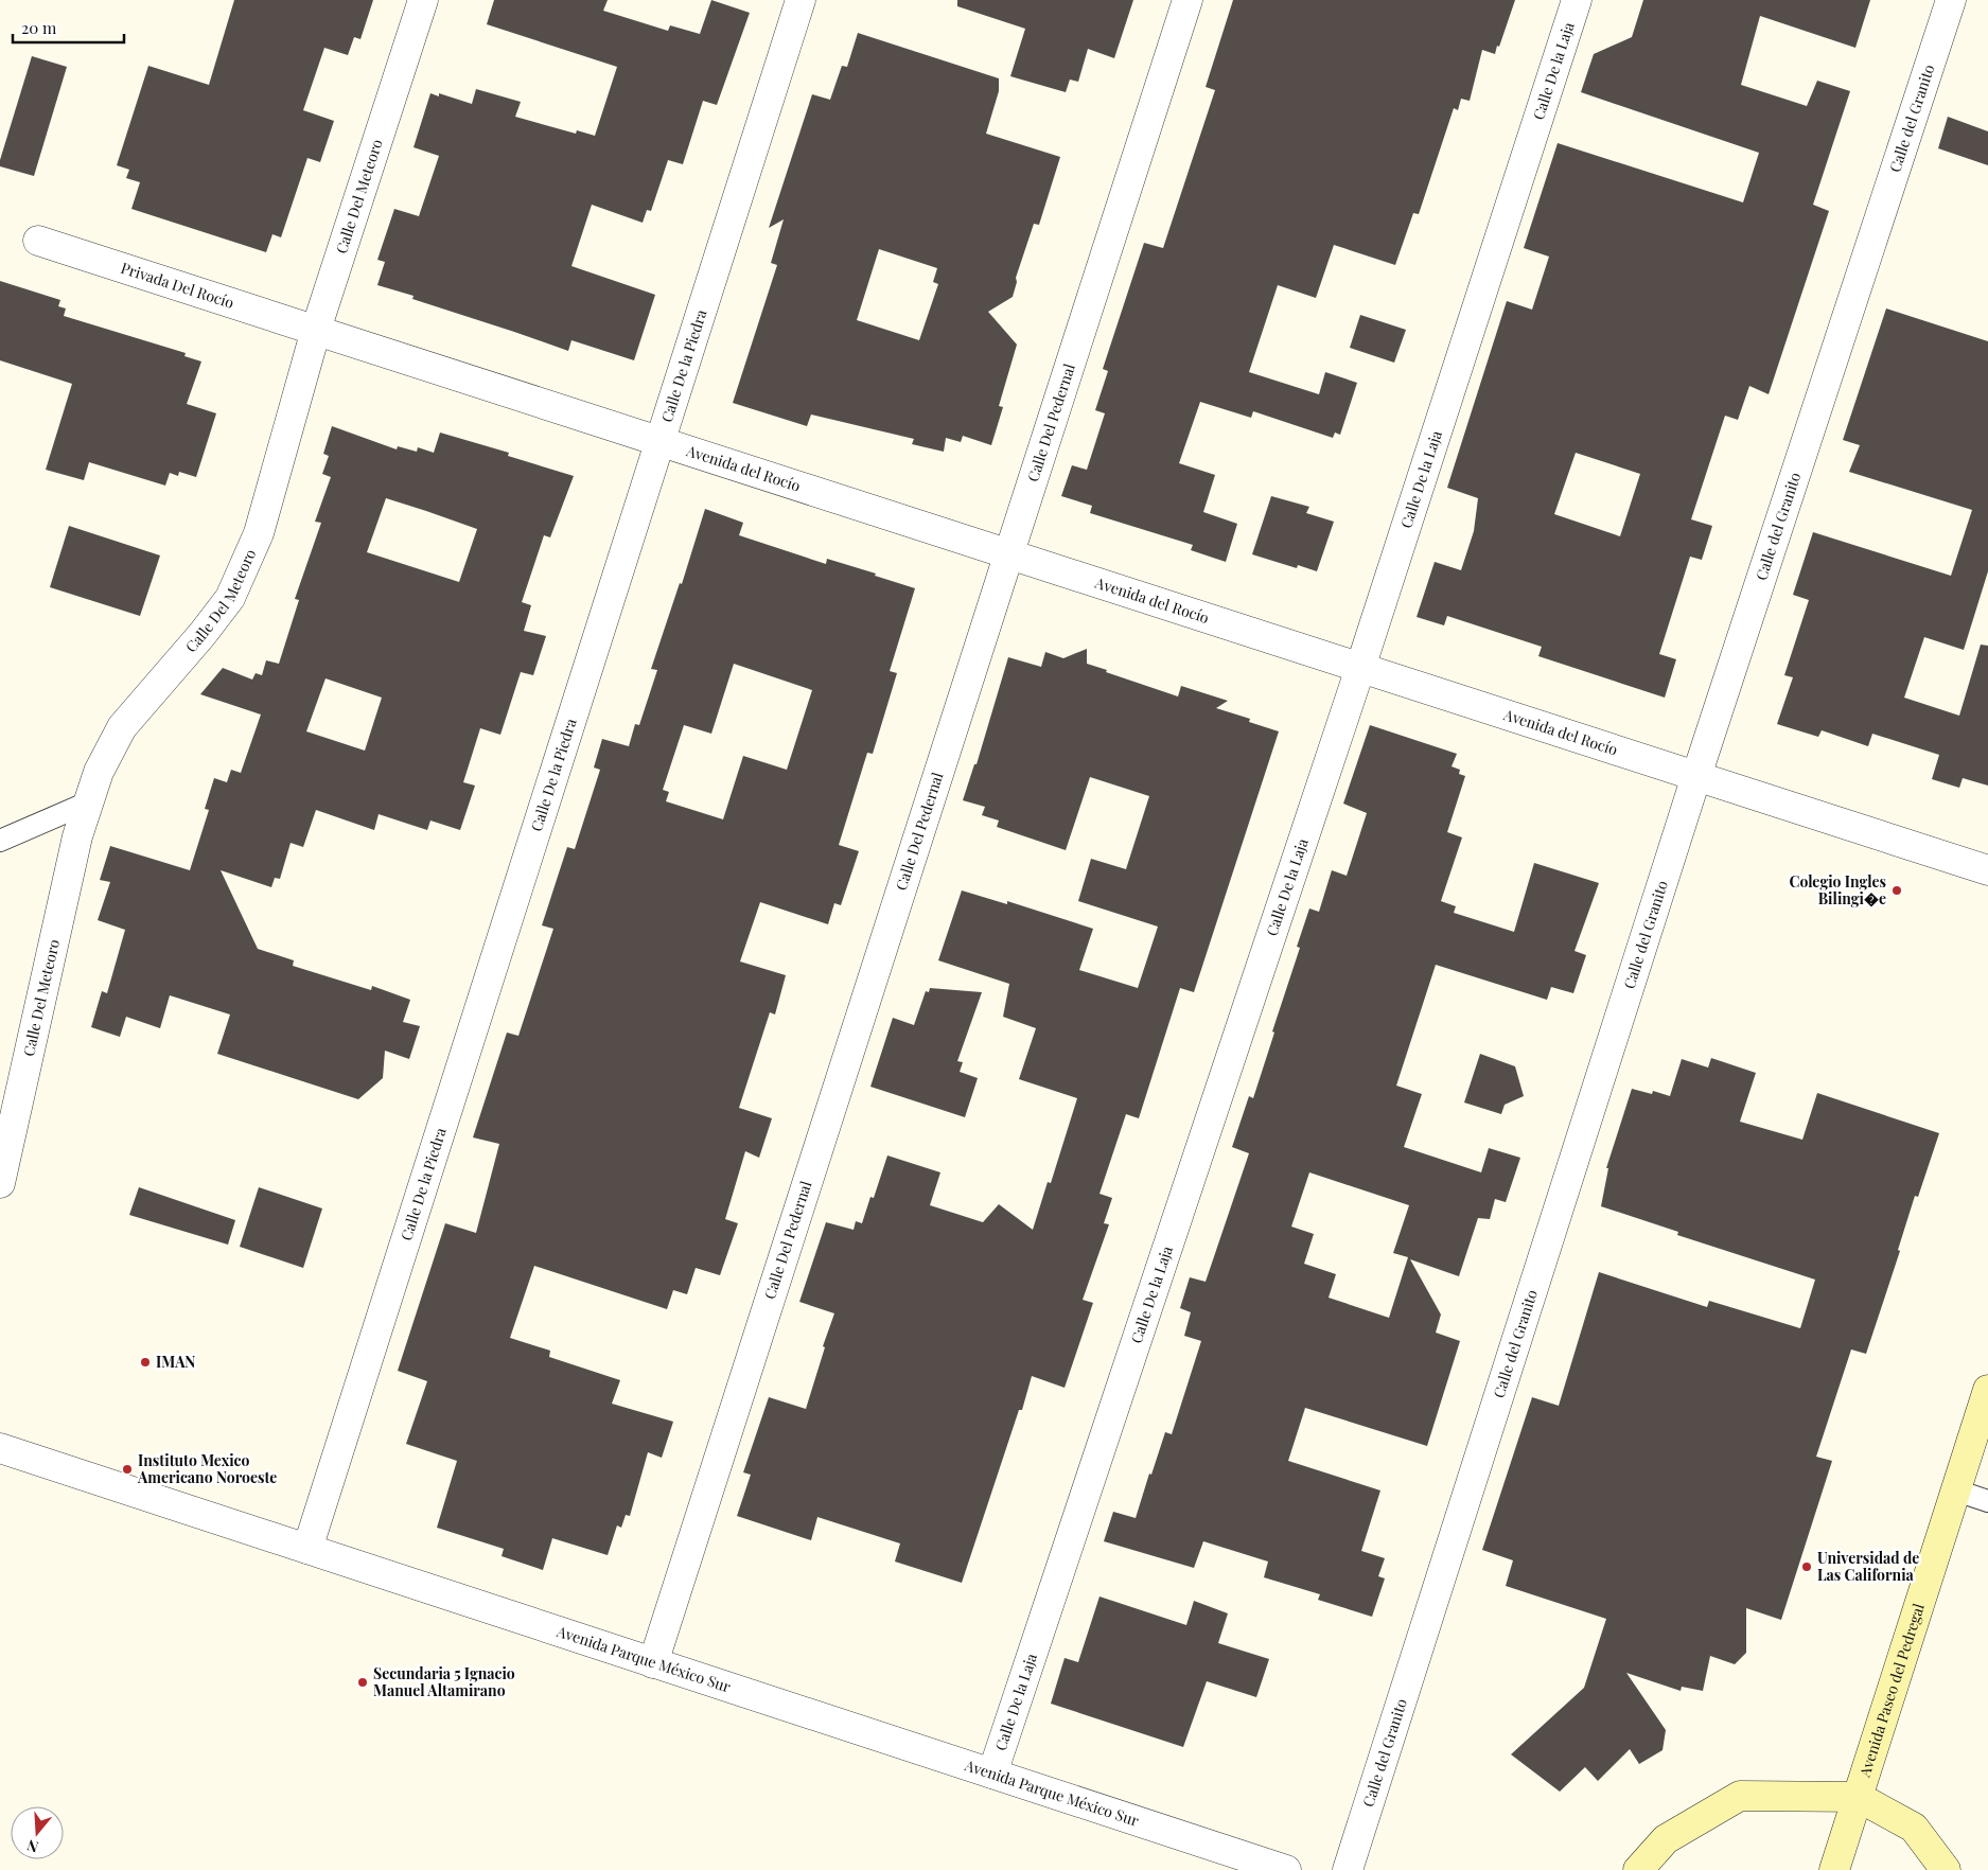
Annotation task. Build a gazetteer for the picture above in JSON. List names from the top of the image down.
{
  "streets": {
    "main road": ["Avenida Paseo del Pedregal"],
    "street": [
      "Calle De la Laja",
      "Calle del Granito",
      "Calle Del Meteoro",
      "Privada Del Rocío",
      "Calle De la Piedra",
      "Calle Del Pedernal",
      "Avenida del Rocío",
      "Avenida Parque México Sur"
    ]
  },
  "crossings": [
    ["Calle De la Laja", "Avenida del Rocío"],
    ["Calle De la Laja", "Avenida Parque México Sur"],
    ["Calle del Granito", "Avenida del Rocío"],
    ["Calle Del Meteoro", "Privada Del Rocío"],
    ["Calle Del Meteoro", "Avenida del Rocío"],
    ["Privada Del Rocío", "Avenida del Rocío"],
    ["Calle De la Piedra", "Avenida del Rocío"],
    ["Calle De la Piedra", "Avenida Parque México Sur"],
    ["Calle Del Pedernal", "Avenida del Rocío"],
    ["Calle Del Pedernal", "Avenida Parque México Sur"]
  ],
  "places": [
    "Colegio Ingles Bilingi�e",
    "IMAN",
    "Instituto Mexico Americano Noroeste",
    "Universidad de Las California",
    "Secundaria 5 Ignacio Manuel Altamirano"
  ],
  "scale_bar": "20 m",
  "north": "bottom"
}
